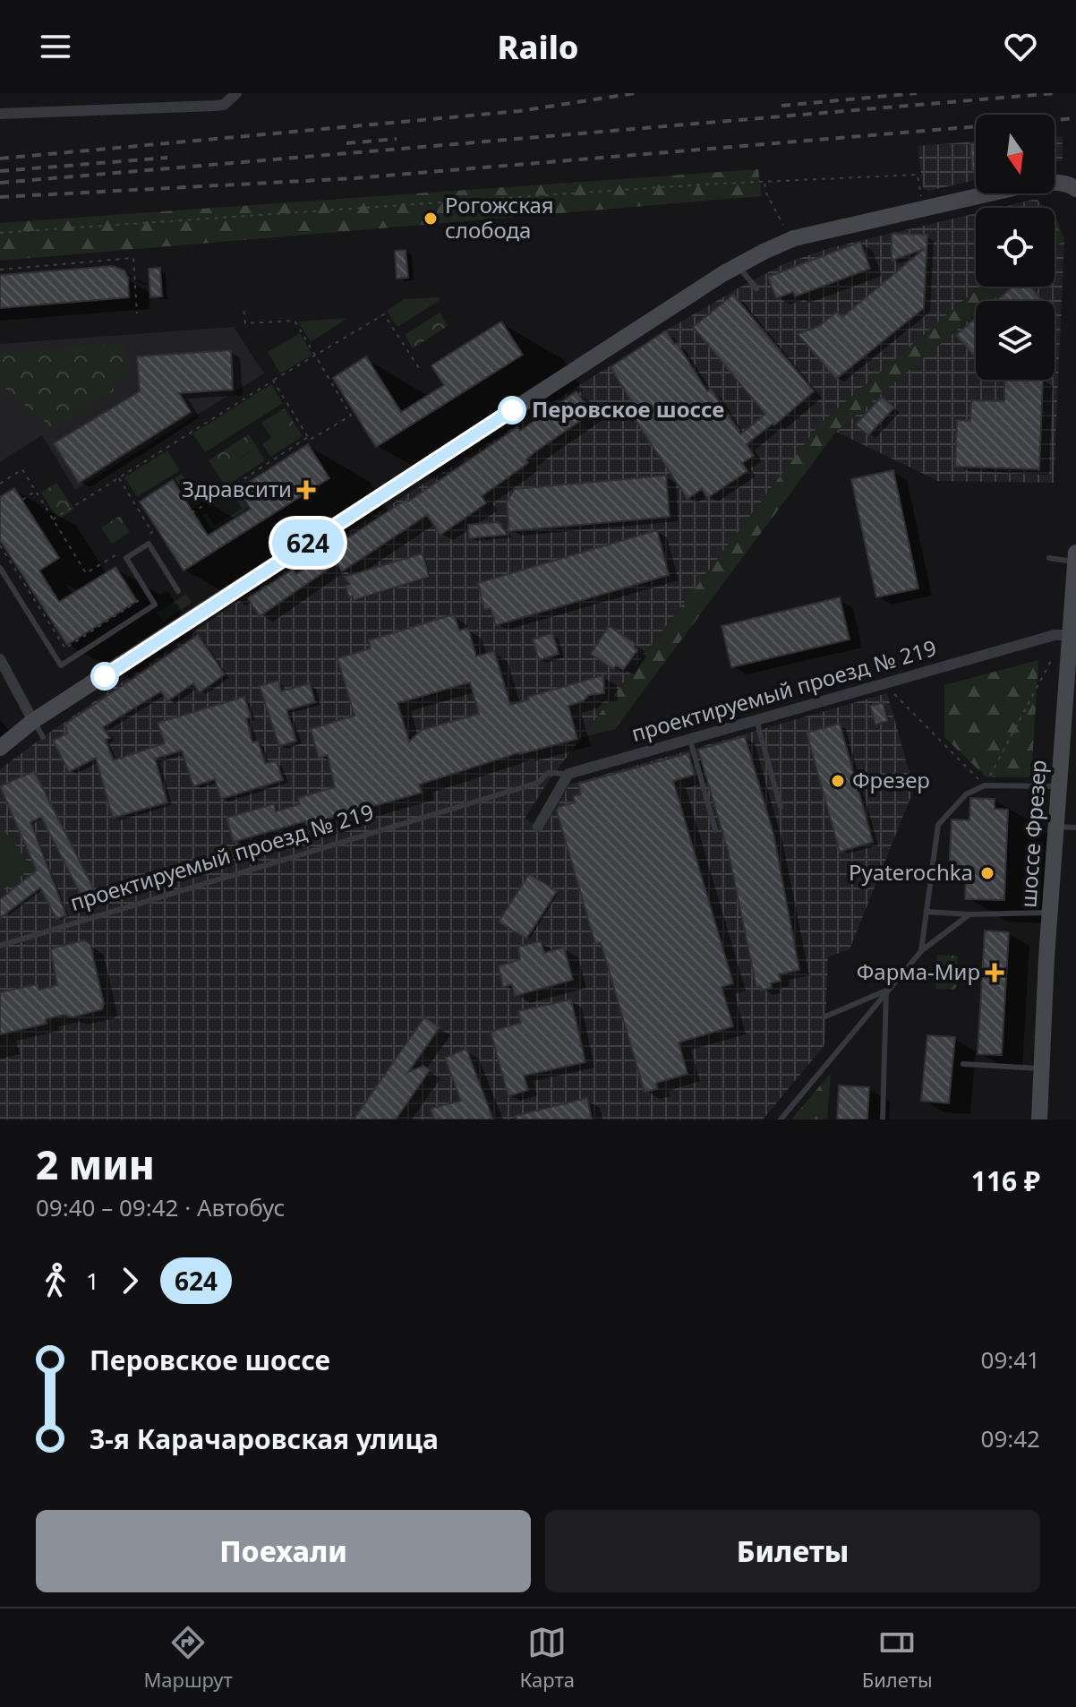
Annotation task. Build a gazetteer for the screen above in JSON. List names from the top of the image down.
{
  "streets": {
    "street": ["проектируемый проезд № 219", "шоссе Фрезер"]
  },
  "crossings": [
    ["проектируемый проезд № 219", "шоссе Фрезер"]
  ],
  "places": {
    "other": [
      "Рогожская слобода",
      "Перовское шоссе",
      "Фрезер",
      "Pyaterochka"
    ],
    "health": ["Здравсити", "Фарма-Мир"]
  },
  "lines": ["bus line 624"],
  "north": "bottom",
  "page": {
    "header": "Railo",
    "on_map": "624",
    "heading": ["2 мин", "09:40 – 09:42 · Автобус", "116 ₽"],
    "legs": ["1", "624"],
    "list": [
      {
        "name": "Перовское шоссе",
        "value": "09:41"
      },
      {
        "name": "3-я Карачаровская улица",
        "value": "09:42"
      }
    ],
    "buttons": ["Поехали", "Билеты"],
    "tabs": ["Маршрут", "Карта", "Билеты"]
  }
}
